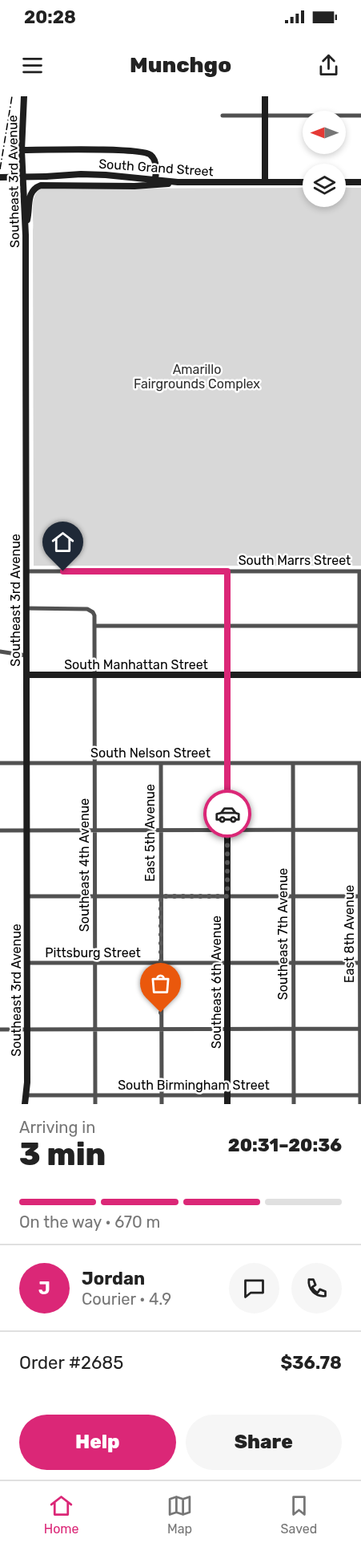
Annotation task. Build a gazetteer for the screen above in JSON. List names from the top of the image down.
{
  "streets": {
    "main road": [
      "South Grand Street",
      "Southeast 3rd Avenue",
      "South Manhattan Street",
      "Southeast 6th Avenue"
    ],
    "street": [
      "South Marrs Street",
      "South Nelson Street",
      "East 5th Avenue",
      "Southeast 4th Avenue",
      "Southeast 7th Avenue",
      "East 8th Avenue",
      "Pittsburg Street",
      "South Birmingham Street"
    ]
  },
  "crossings": [
    ["Southeast 3rd Avenue", "South Marrs Street"],
    ["Southeast 3rd Avenue", "South Manhattan Street"],
    ["Southeast 3rd Avenue", "South Nelson Street"],
    ["Southeast 3rd Avenue", "Pittsburg Street"],
    ["Southeast 3rd Avenue", "South Birmingham Street"],
    ["South Marrs Street", "Southeast 6th Avenue"],
    ["South Manhattan Street", "Southeast 4th Avenue"],
    ["South Manhattan Street", "Southeast 6th Avenue"],
    ["South Nelson Street", "East 5th Avenue"],
    ["South Nelson Street", "Southeast 4th Avenue"],
    ["South Nelson Street", "Southeast 7th Avenue"],
    ["South Nelson Street", "East 8th Avenue"],
    ["South Nelson Street", "Southeast 6th Avenue"],
    ["East 5th Avenue", "Pittsburg Street"],
    ["East 5th Avenue", "South Birmingham Street"],
    ["Southeast 4th Avenue", "Pittsburg Street"],
    ["Southeast 4th Avenue", "South Birmingham Street"],
    ["Southeast 7th Avenue", "Pittsburg Street"],
    ["Southeast 7th Avenue", "South Birmingham Street"],
    ["East 8th Avenue", "Pittsburg Street"],
    ["East 8th Avenue", "South Birmingham Street"],
    ["Pittsburg Street", "Southeast 6th Avenue"],
    ["Southeast 6th Avenue", "South Birmingham Street"]
  ],
  "parks": ["Amarillo Fairgrounds Complex"],
  "north": "left",
  "page": {
    "status": "20:28",
    "header": "Munchgo",
    "heading": ["3 min", "Arriving in", "20:31–20:36"],
    "panel": [
      "Jordan",
      "Courier · 4.9",
      "Order #2685",
      "$36.78"
    ],
    "bar": "On the way · 670 m",
    "round": "J",
    "buttons": ["Help", "Share"],
    "tabs": ["Home", "Map", "Saved"]
  }
}
